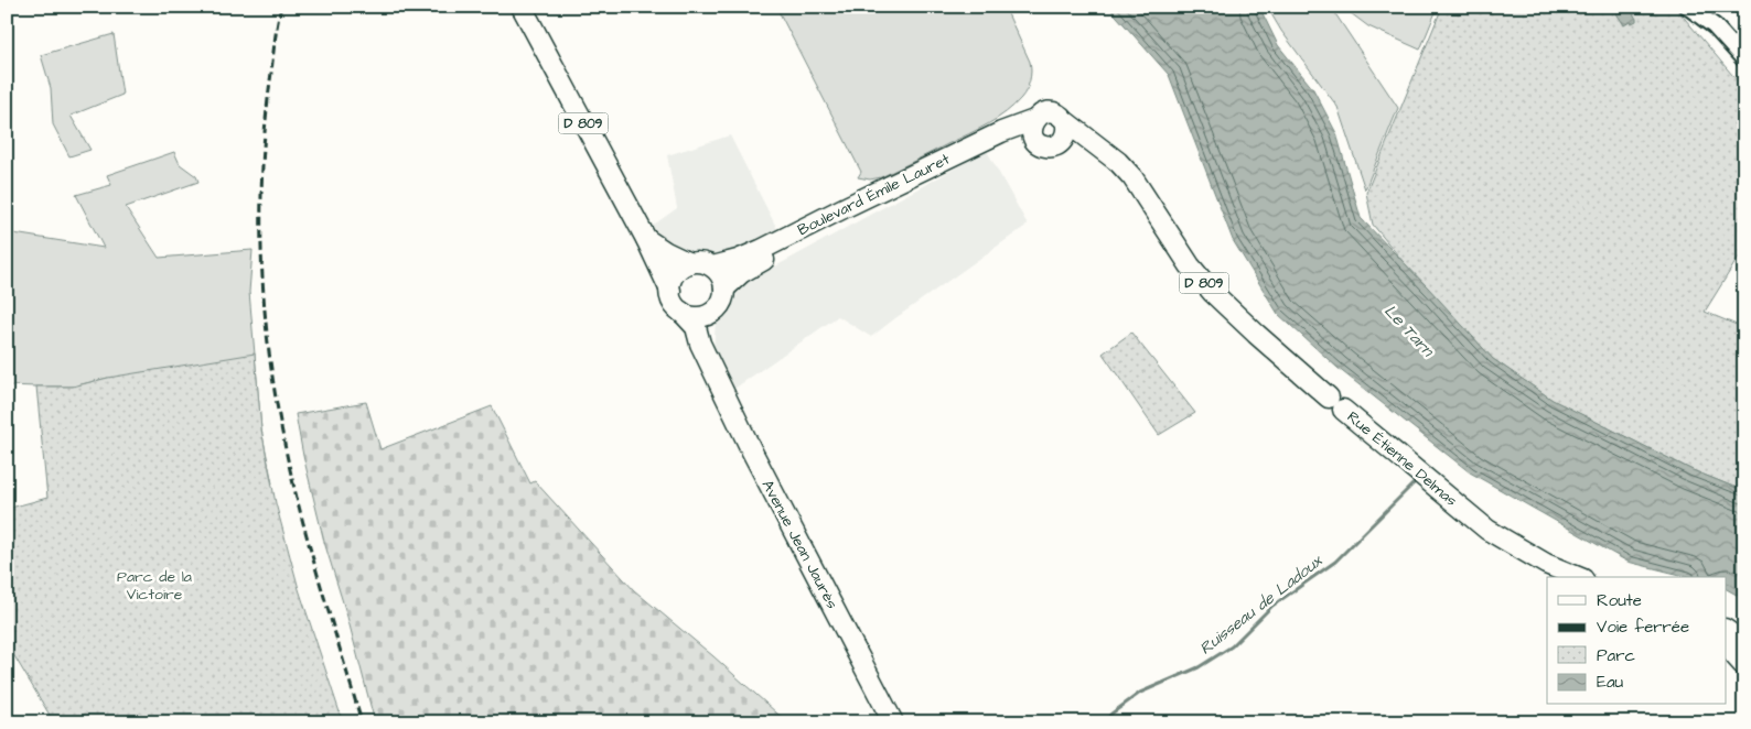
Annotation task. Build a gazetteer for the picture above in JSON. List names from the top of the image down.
{
  "streets": {
    "main road": [
      "D 809",
      "Boulevard Émile Lauret",
      "Rue Étienne Delmas",
      "Avenue Jean Jaurès"
    ]
  },
  "crossings": [
    ["D 809", "Boulevard Émile Lauret"],
    ["D 809", "Rue Étienne Delmas"],
    ["D 809", "Avenue Jean Jaurès"],
    ["Boulevard Émile Lauret", "Avenue Jean Jaurès"]
  ],
  "water": ["Le Tarn", "Ruisseau de Ladoux"],
  "parks": ["Parc de la Victoire"],
  "legend": [
    "Route",
    "Voie ferrée",
    "Parc",
    "Eau"
  ]
}
